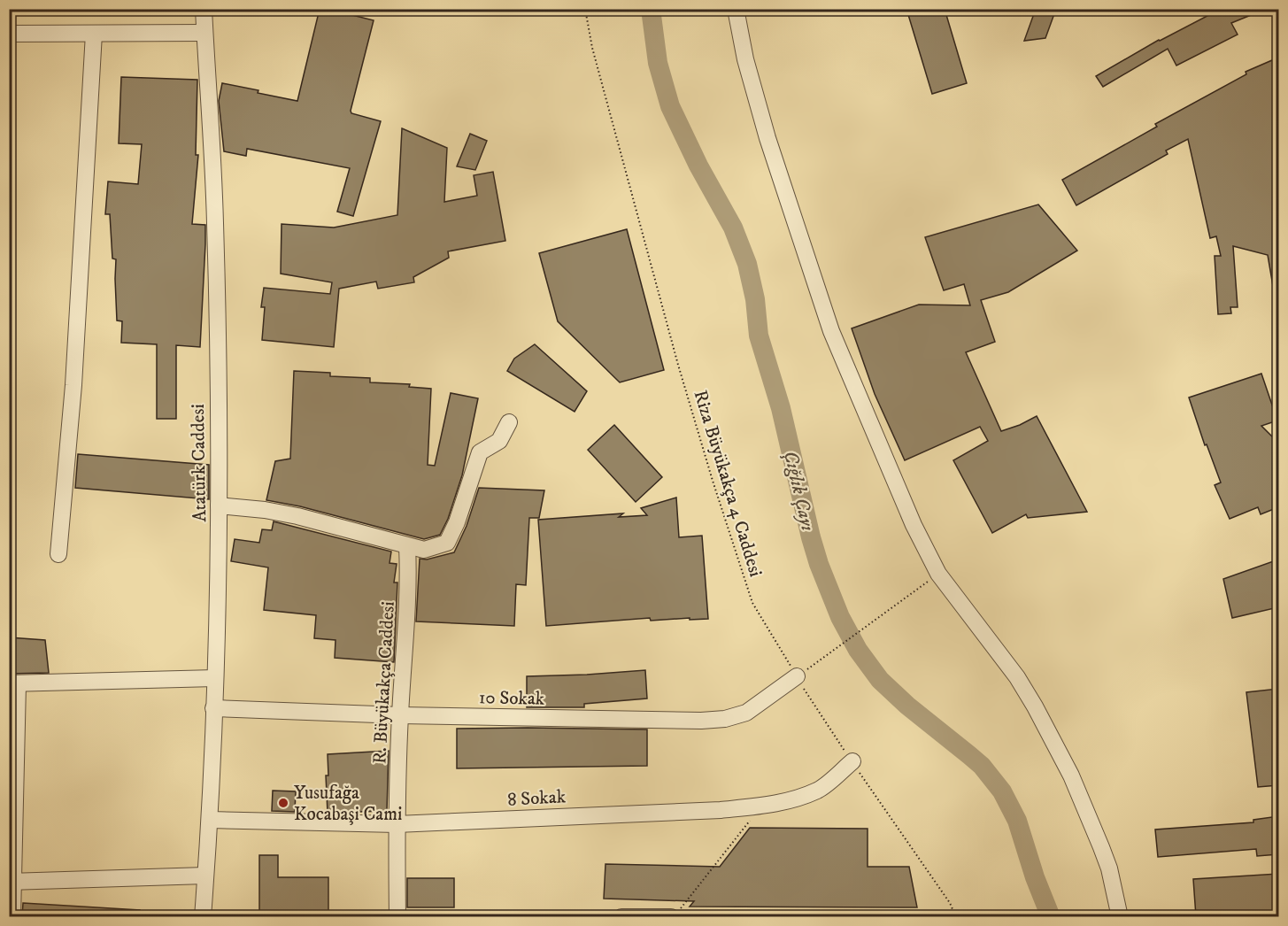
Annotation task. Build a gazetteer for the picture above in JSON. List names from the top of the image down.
{
  "streets": {
    "street": [
      "Atatürk Caddesi",
      "R. Büyükakça Caddesi",
      "10 Sokak",
      "8 Sokak"
    ],
    "path": ["Riza Büyükakça 4 Caddesi"]
  },
  "crossings": [
    ["Atatürk Caddesi", "10 Sokak"],
    ["Atatürk Caddesi", "8 Sokak"],
    ["Riza Büyükakça 4 Caddesi", "10 Sokak"],
    ["Riza Büyükakça 4 Caddesi", "8 Sokak"],
    ["R. Büyükakça Caddesi", "10 Sokak"],
    ["R. Büyükakça Caddesi", "8 Sokak"]
  ],
  "water": ["Çığlık Çayı"],
  "places": ["Yusufağa Kocabaşi Cami"]
}
